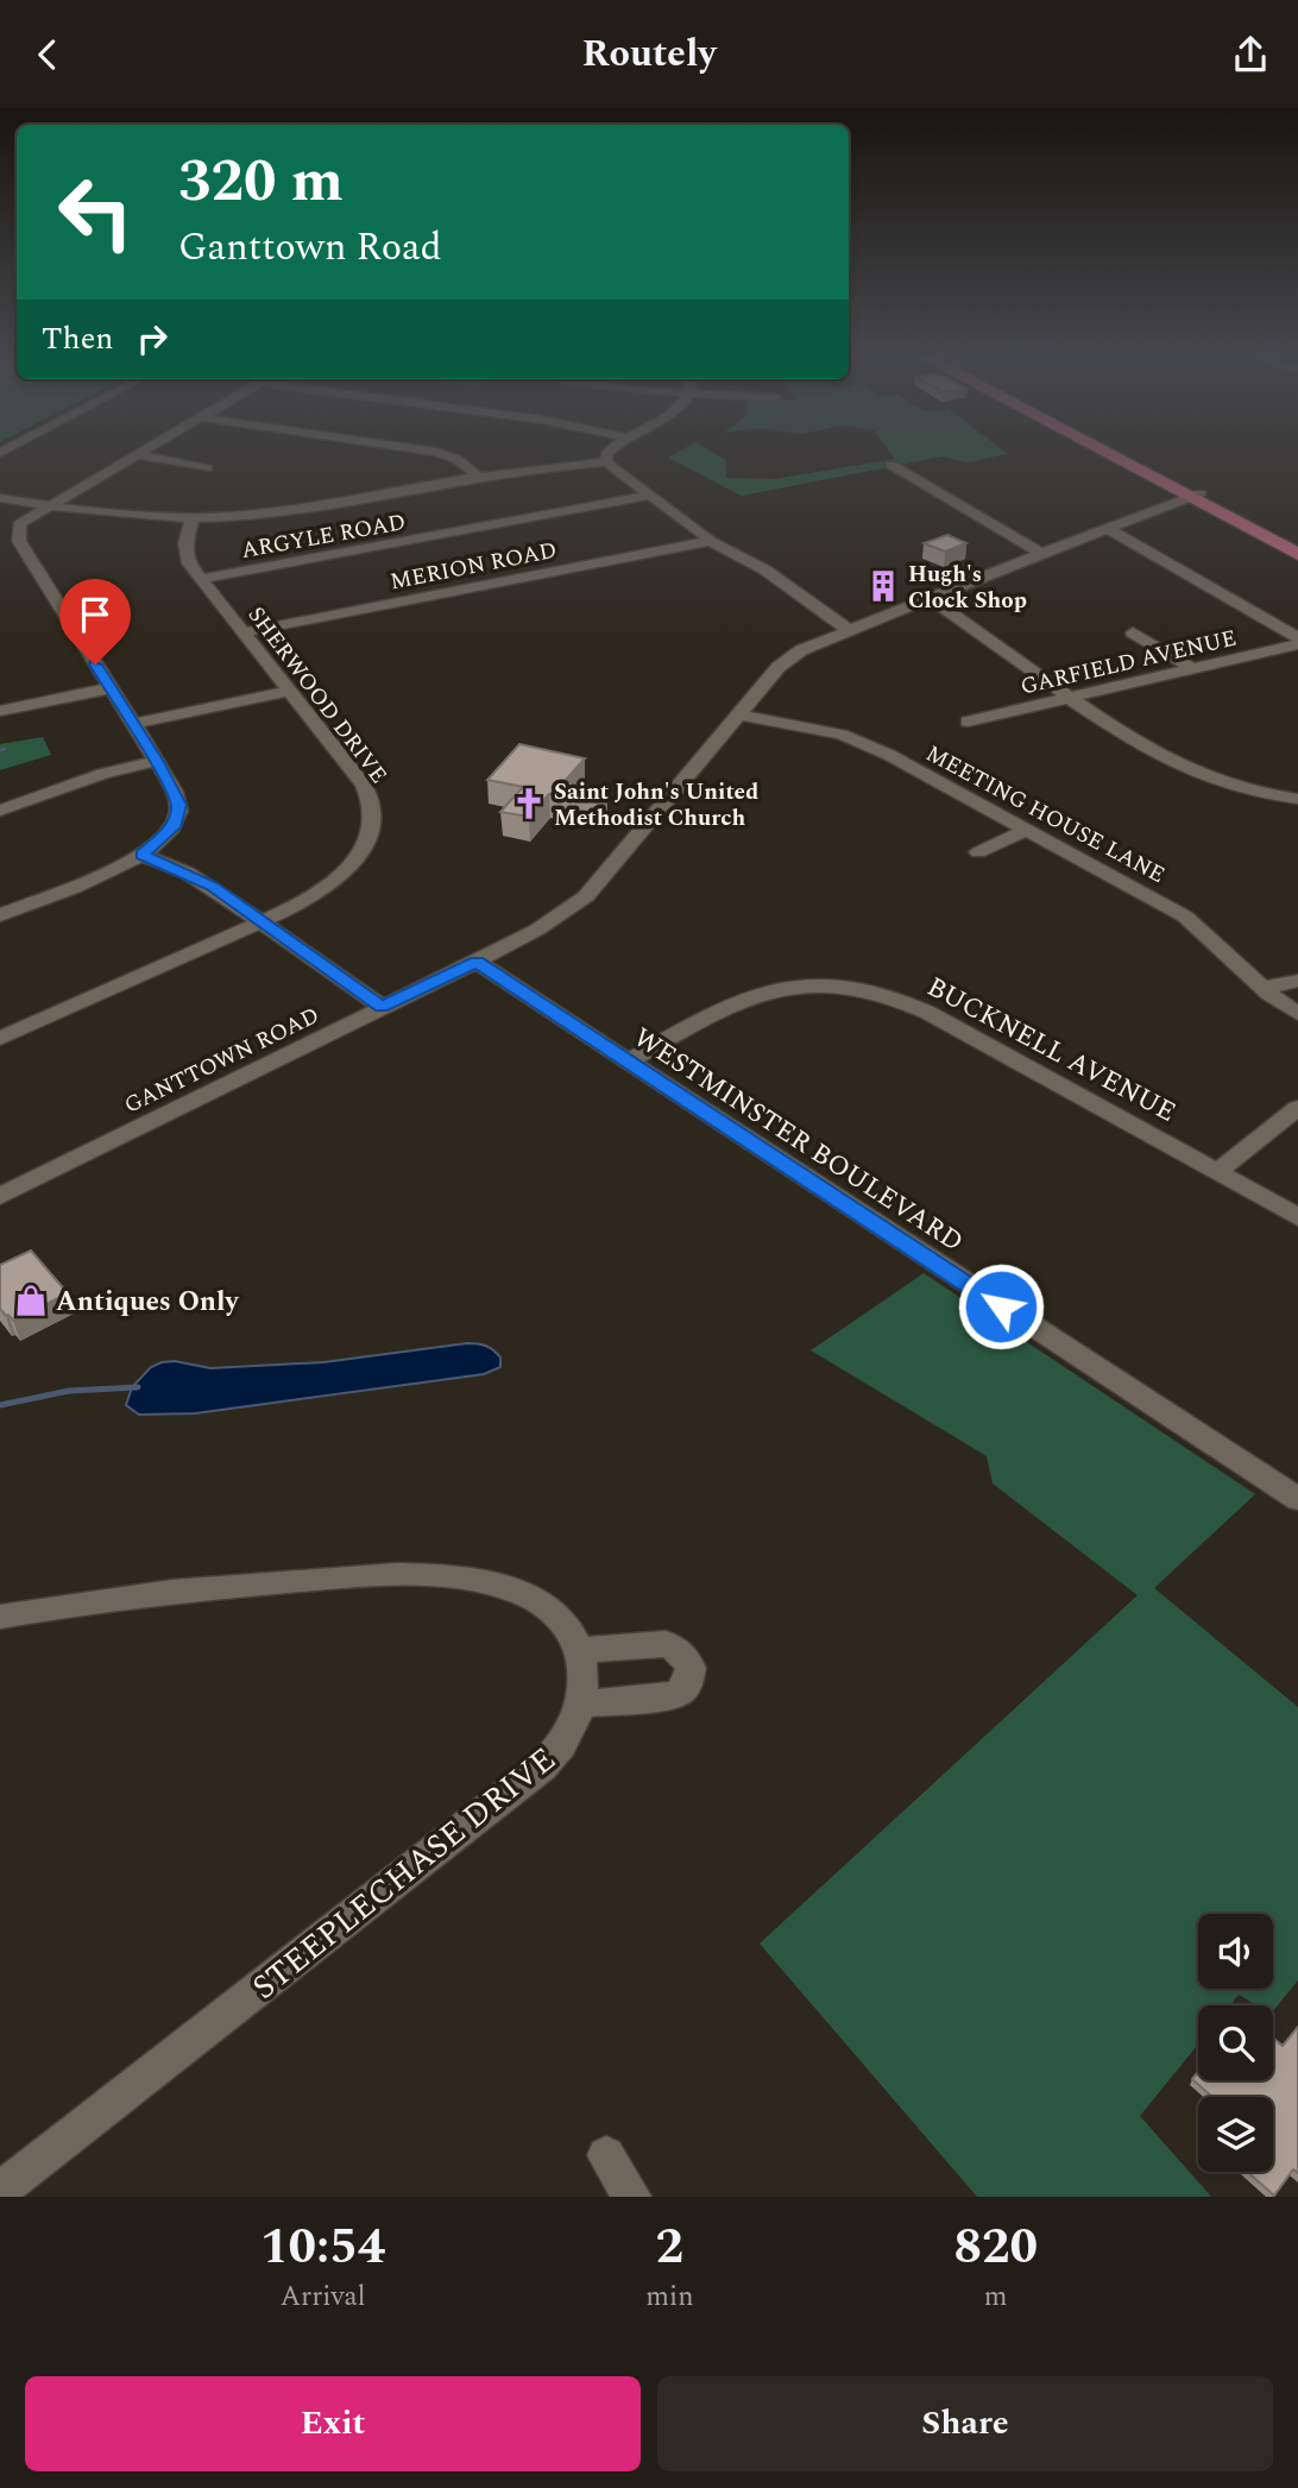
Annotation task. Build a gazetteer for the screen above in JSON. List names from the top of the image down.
{
  "streets": {
    "street": [
      "ARGYLE ROAD",
      "MERION ROAD",
      "GARFIELD AVENUE",
      "SHERWOOD DRIVE",
      "MEETING HOUSE LANE",
      "BUCKNELL AVENUE",
      "GANTTOWN ROAD",
      "WESTMINSTER BOULEVARD",
      "STEEPLECHASE DRIVE"
    ]
  },
  "crossings": [
    ["ARGYLE ROAD", "SHERWOOD DRIVE"],
    ["MERION ROAD", "SHERWOOD DRIVE"],
    ["MEETING HOUSE LANE", "GANTTOWN ROAD"],
    ["BUCKNELL AVENUE", "WESTMINSTER BOULEVARD"],
    ["GANTTOWN ROAD", "WESTMINSTER BOULEVARD"]
  ],
  "places": {
    "building": ["Hugh's Clock Shop"],
    "church": ["Saint John's United Methodist Church"],
    "shop": ["Antiques Only"]
  },
  "page": {
    "header": "Routely",
    "turn": ["320 m", "Ganttown Road"],
    "then": "Then",
    "eta": [
      "10:54",
      "Arrival",
      "2",
      "min",
      "820",
      "m"
    ],
    "buttons": ["Exit", "Share"]
  }
}
